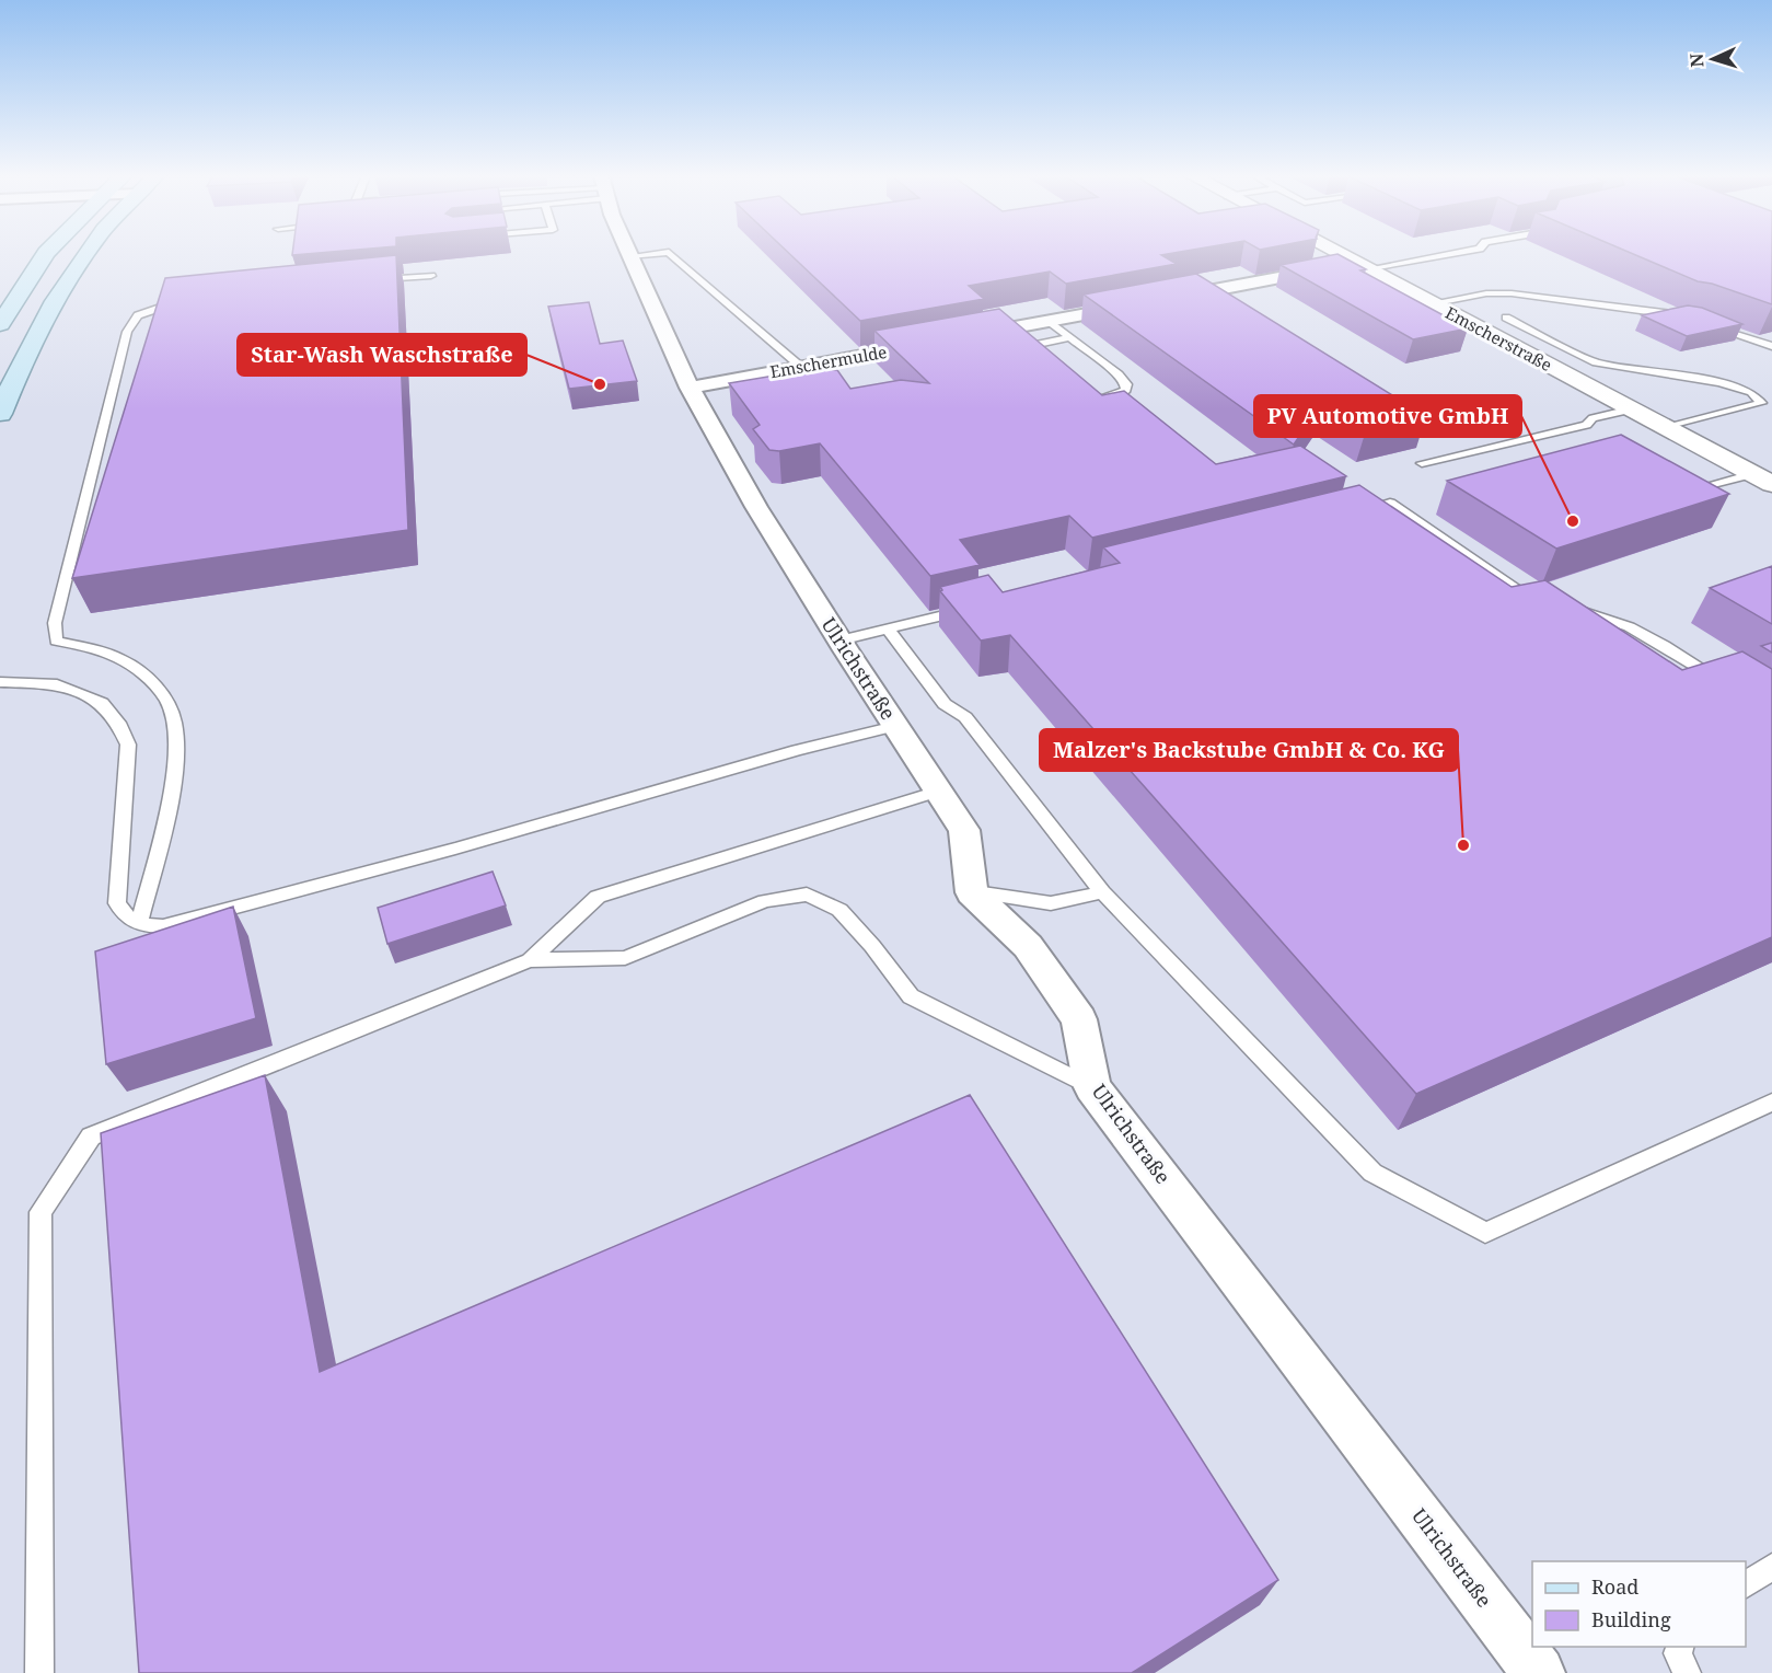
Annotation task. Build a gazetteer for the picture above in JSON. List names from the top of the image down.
{
  "streets": {
    "street": ["Emscherstraße", "Emschermulde", "Ulrichstraße"]
  },
  "crossings": [
    ["Emschermulde", "Ulrichstraße"]
  ],
  "places": ["Star-Wash Waschstraße", "PV Automotive GmbH", "Malzer's Backstube GmbH & Co. KG"],
  "legend": ["Road", "Building"],
  "north": "left"
}
